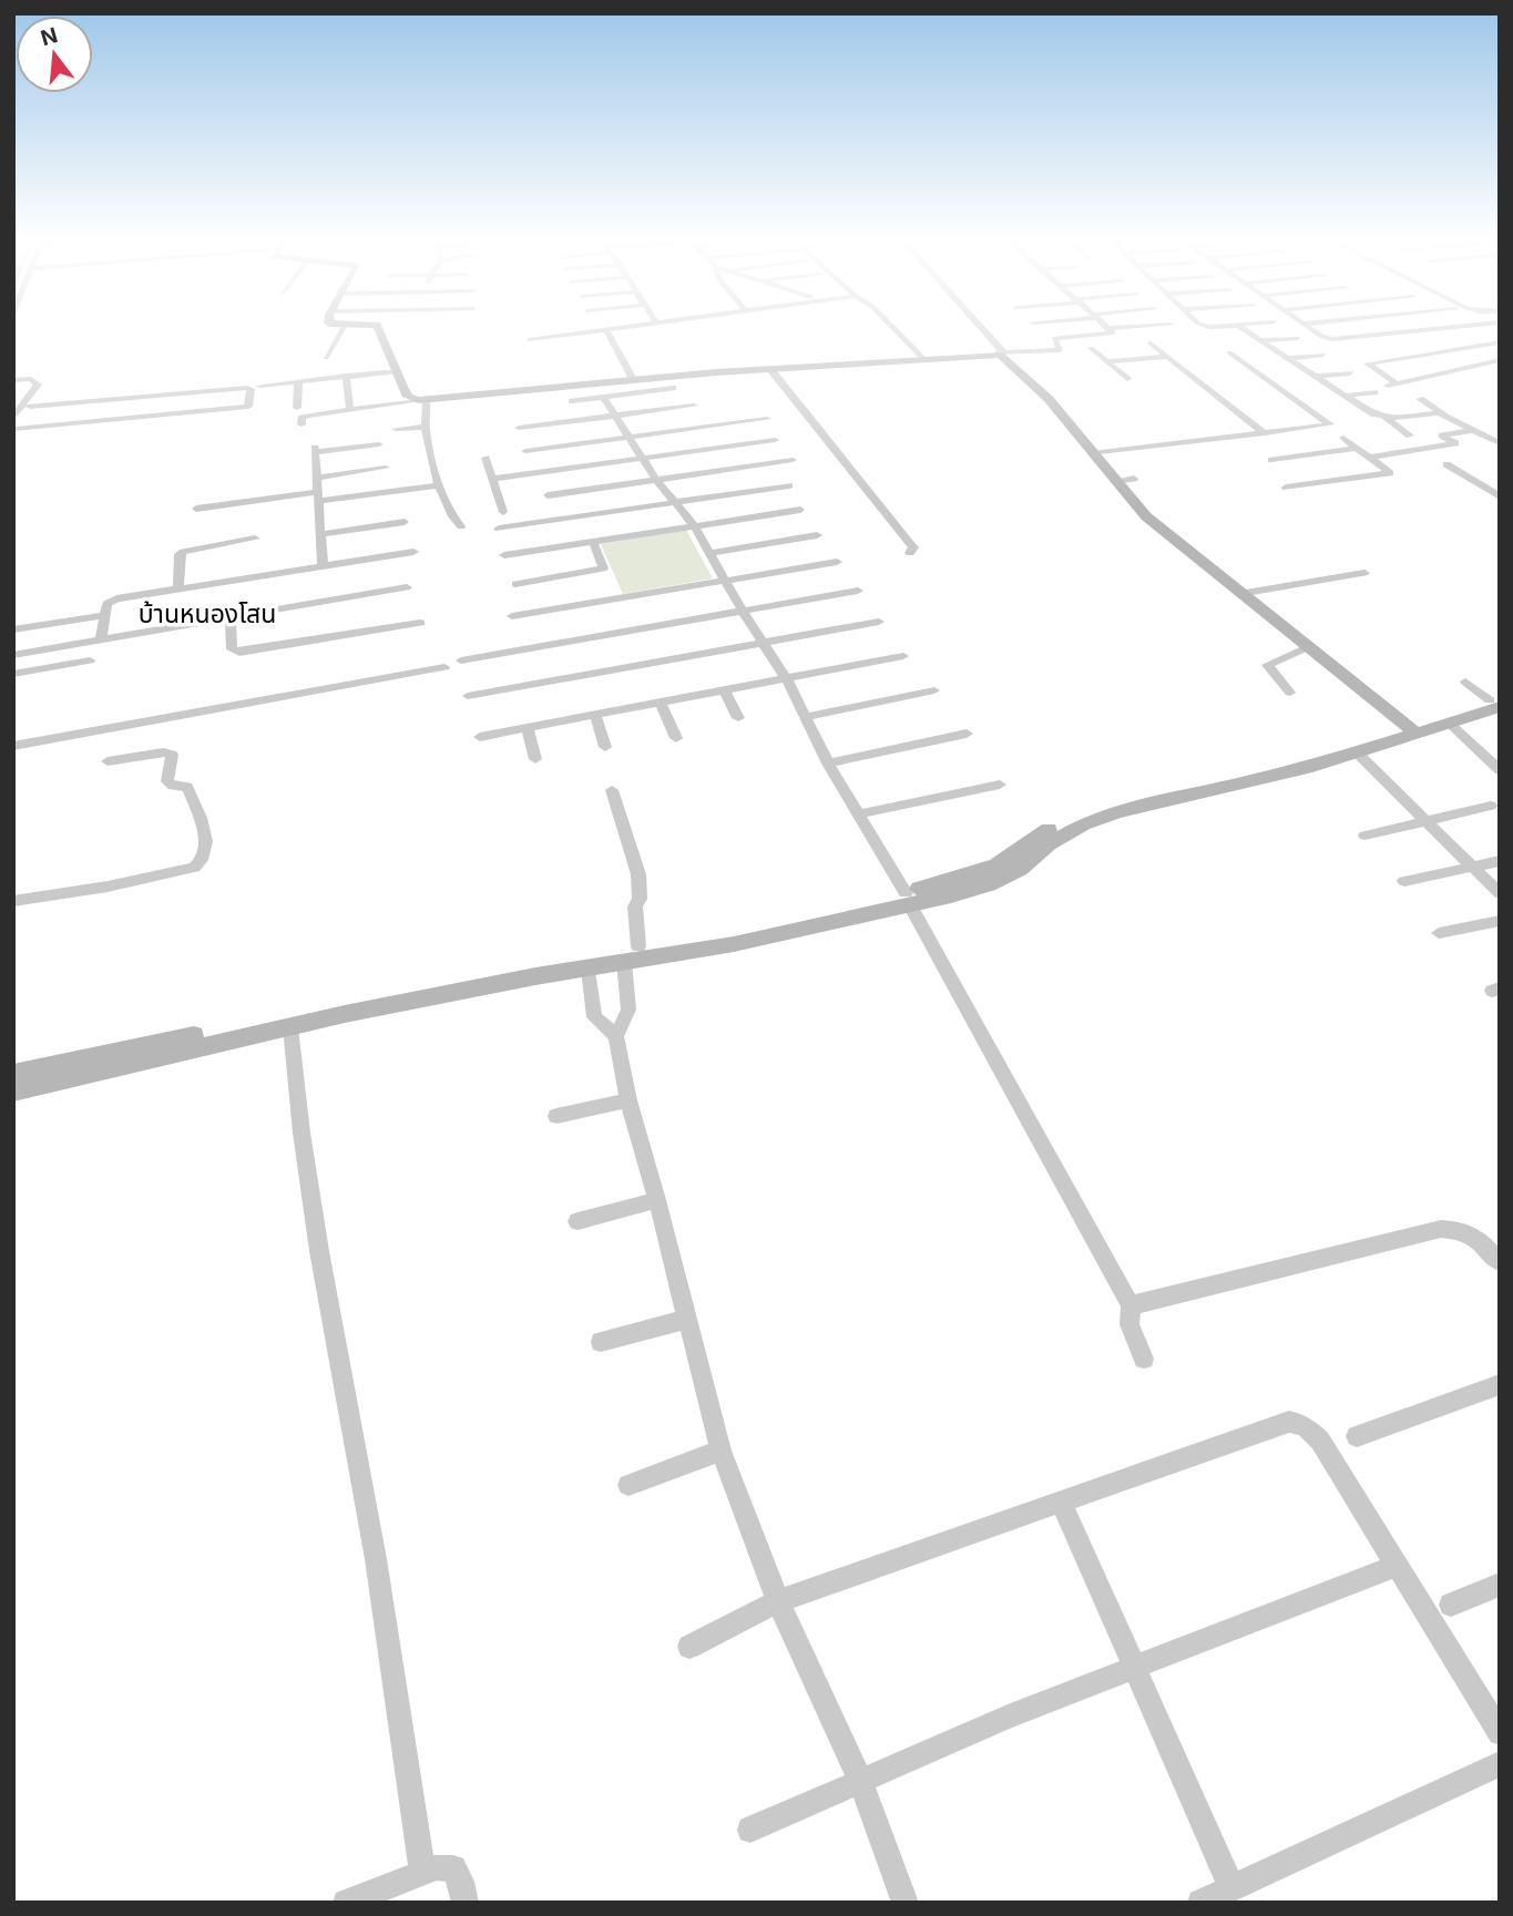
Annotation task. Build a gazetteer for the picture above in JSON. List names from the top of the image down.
{
  "districts": ["บ้านหนองโสน"],
  "north": "top"
}
